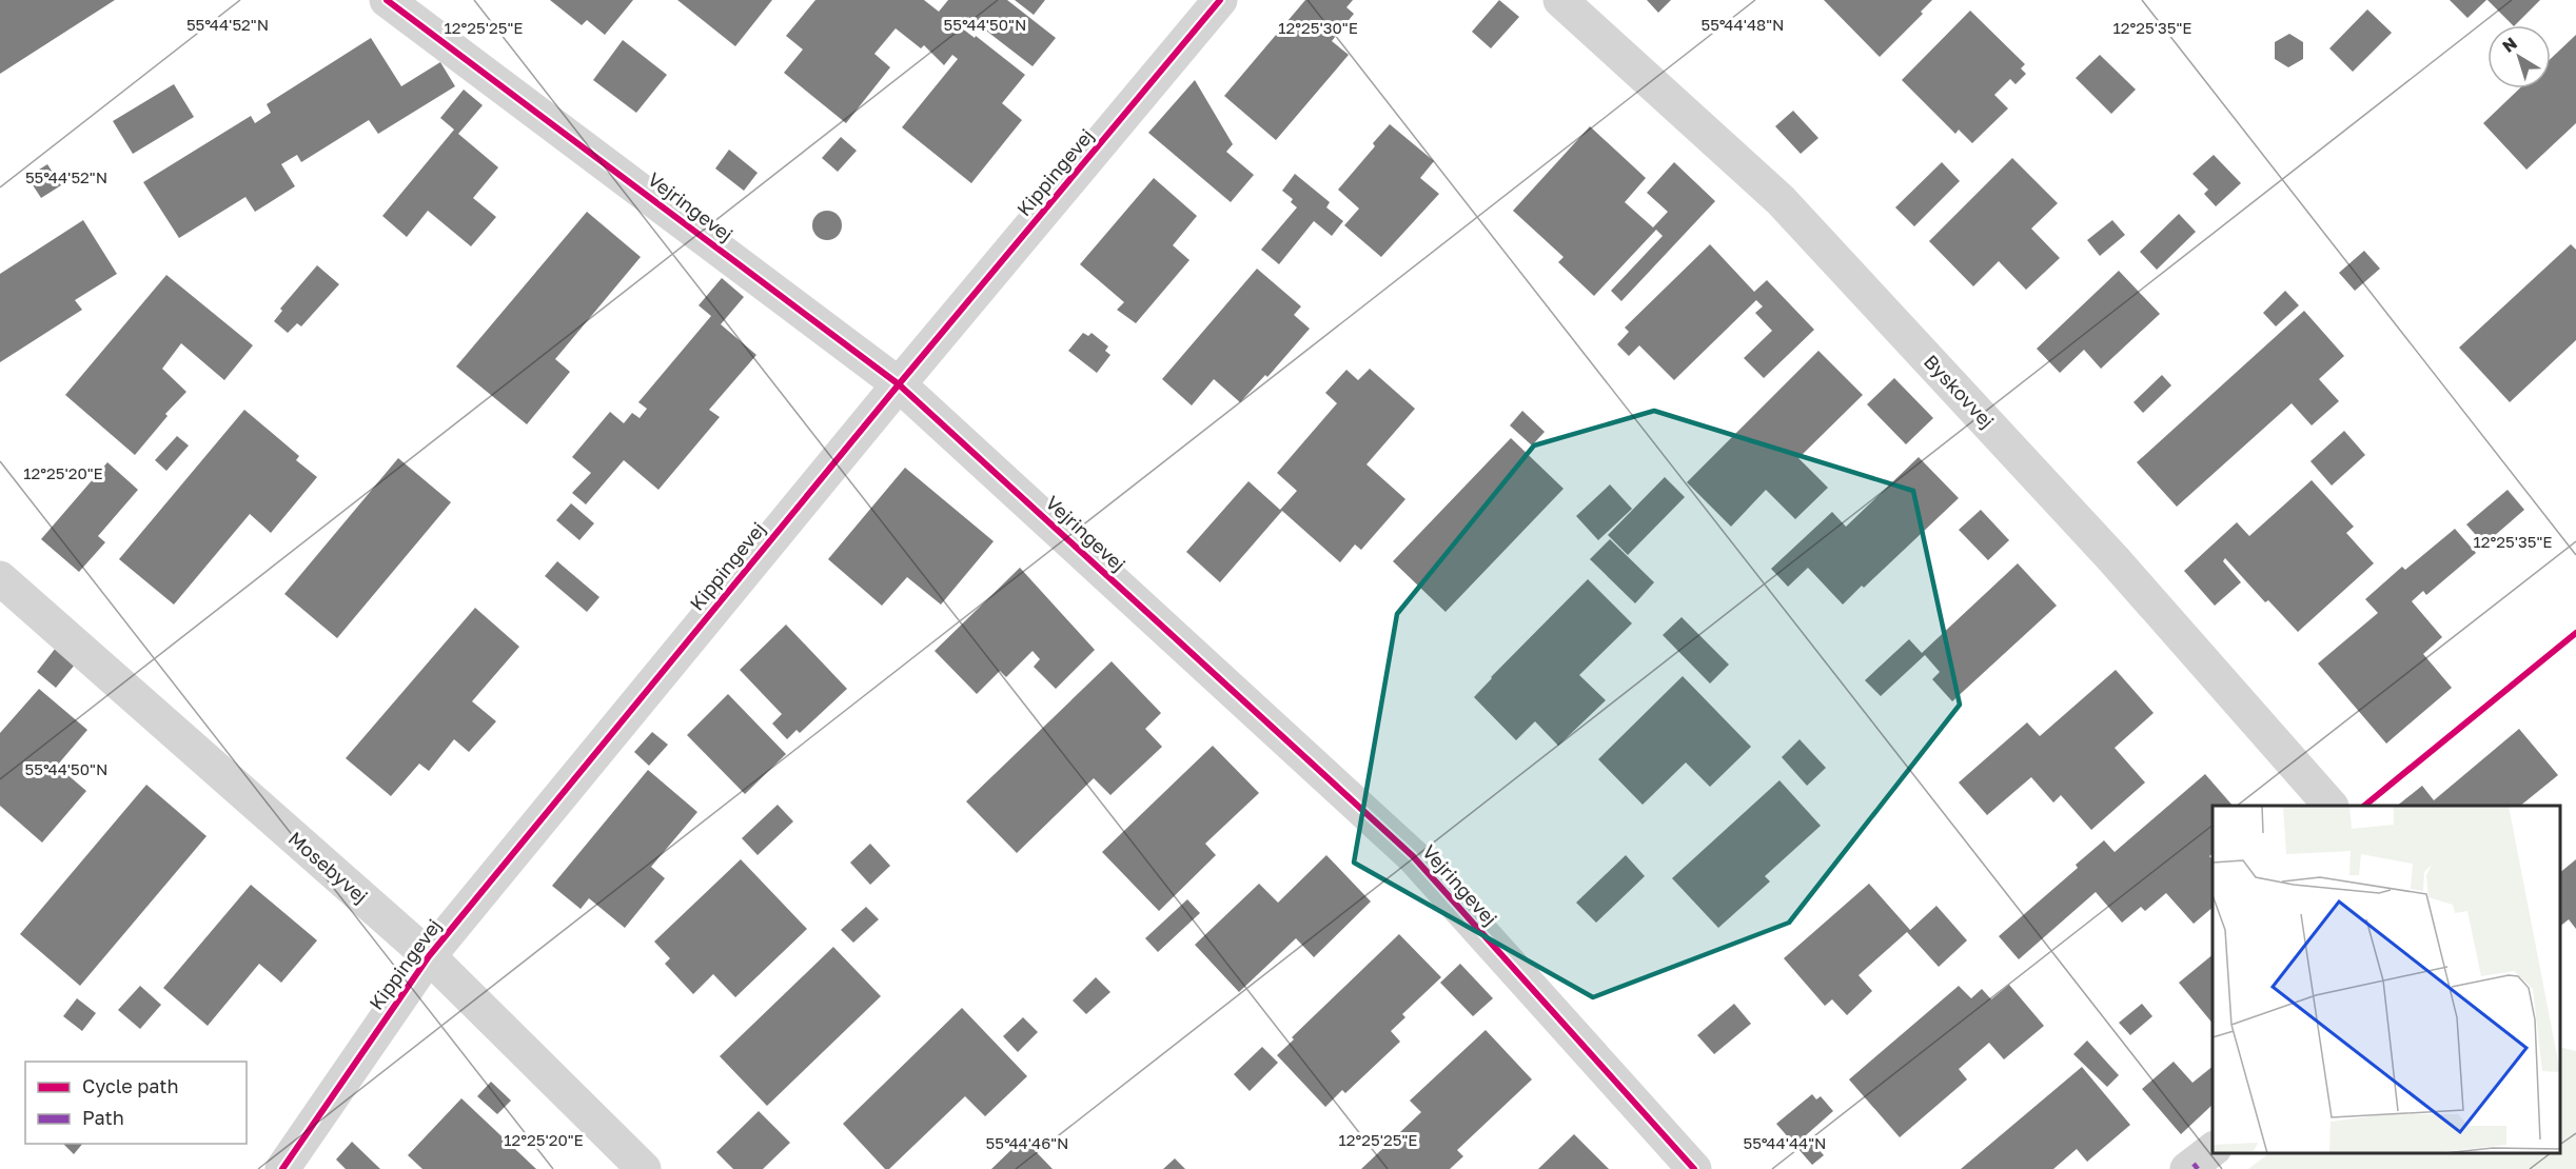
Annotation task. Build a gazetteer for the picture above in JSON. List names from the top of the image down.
{
  "streets": {
    "street": [
      "Kippingevej",
      "Vejringevej",
      "Byskovvej",
      "Mosebyvej"
    ]
  },
  "crossings": [
    ["Kippingevej", "Vejringevej"],
    ["Kippingevej", "Mosebyvej"]
  ],
  "legend": ["Cycle path", "Path"],
  "north": "top left",
  "coordinates": [
    "55°44'52\"N",
    "55°44'50\"N",
    "55°44'48\"N",
    "12°25'25\"E",
    "12°25'30\"E",
    "12°25'35\"E",
    "12°25'20\"E",
    "55°44'46\"N",
    "55°44'44\"N"
  ]
}
